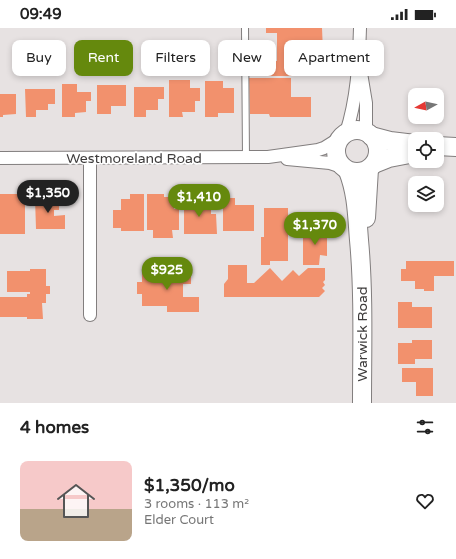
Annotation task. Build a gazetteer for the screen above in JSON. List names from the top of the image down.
{
  "streets": {
    "street": ["Westmoreland Road", "Warwick Road"]
  },
  "north": "left",
  "page": {
    "status": "09:49",
    "chip": [
      "Buy",
      "Rent",
      "Filters",
      "New",
      "Apartment"
    ],
    "price": [
      "$1,350",
      "$1,410",
      "$1,370",
      "$925"
    ],
    "heading": "4 homes",
    "list": [
      {
        "name": "$1,350/mo",
        "note": "3 rooms · 113 m² · Elder Court"
      }
    ]
  }
}
